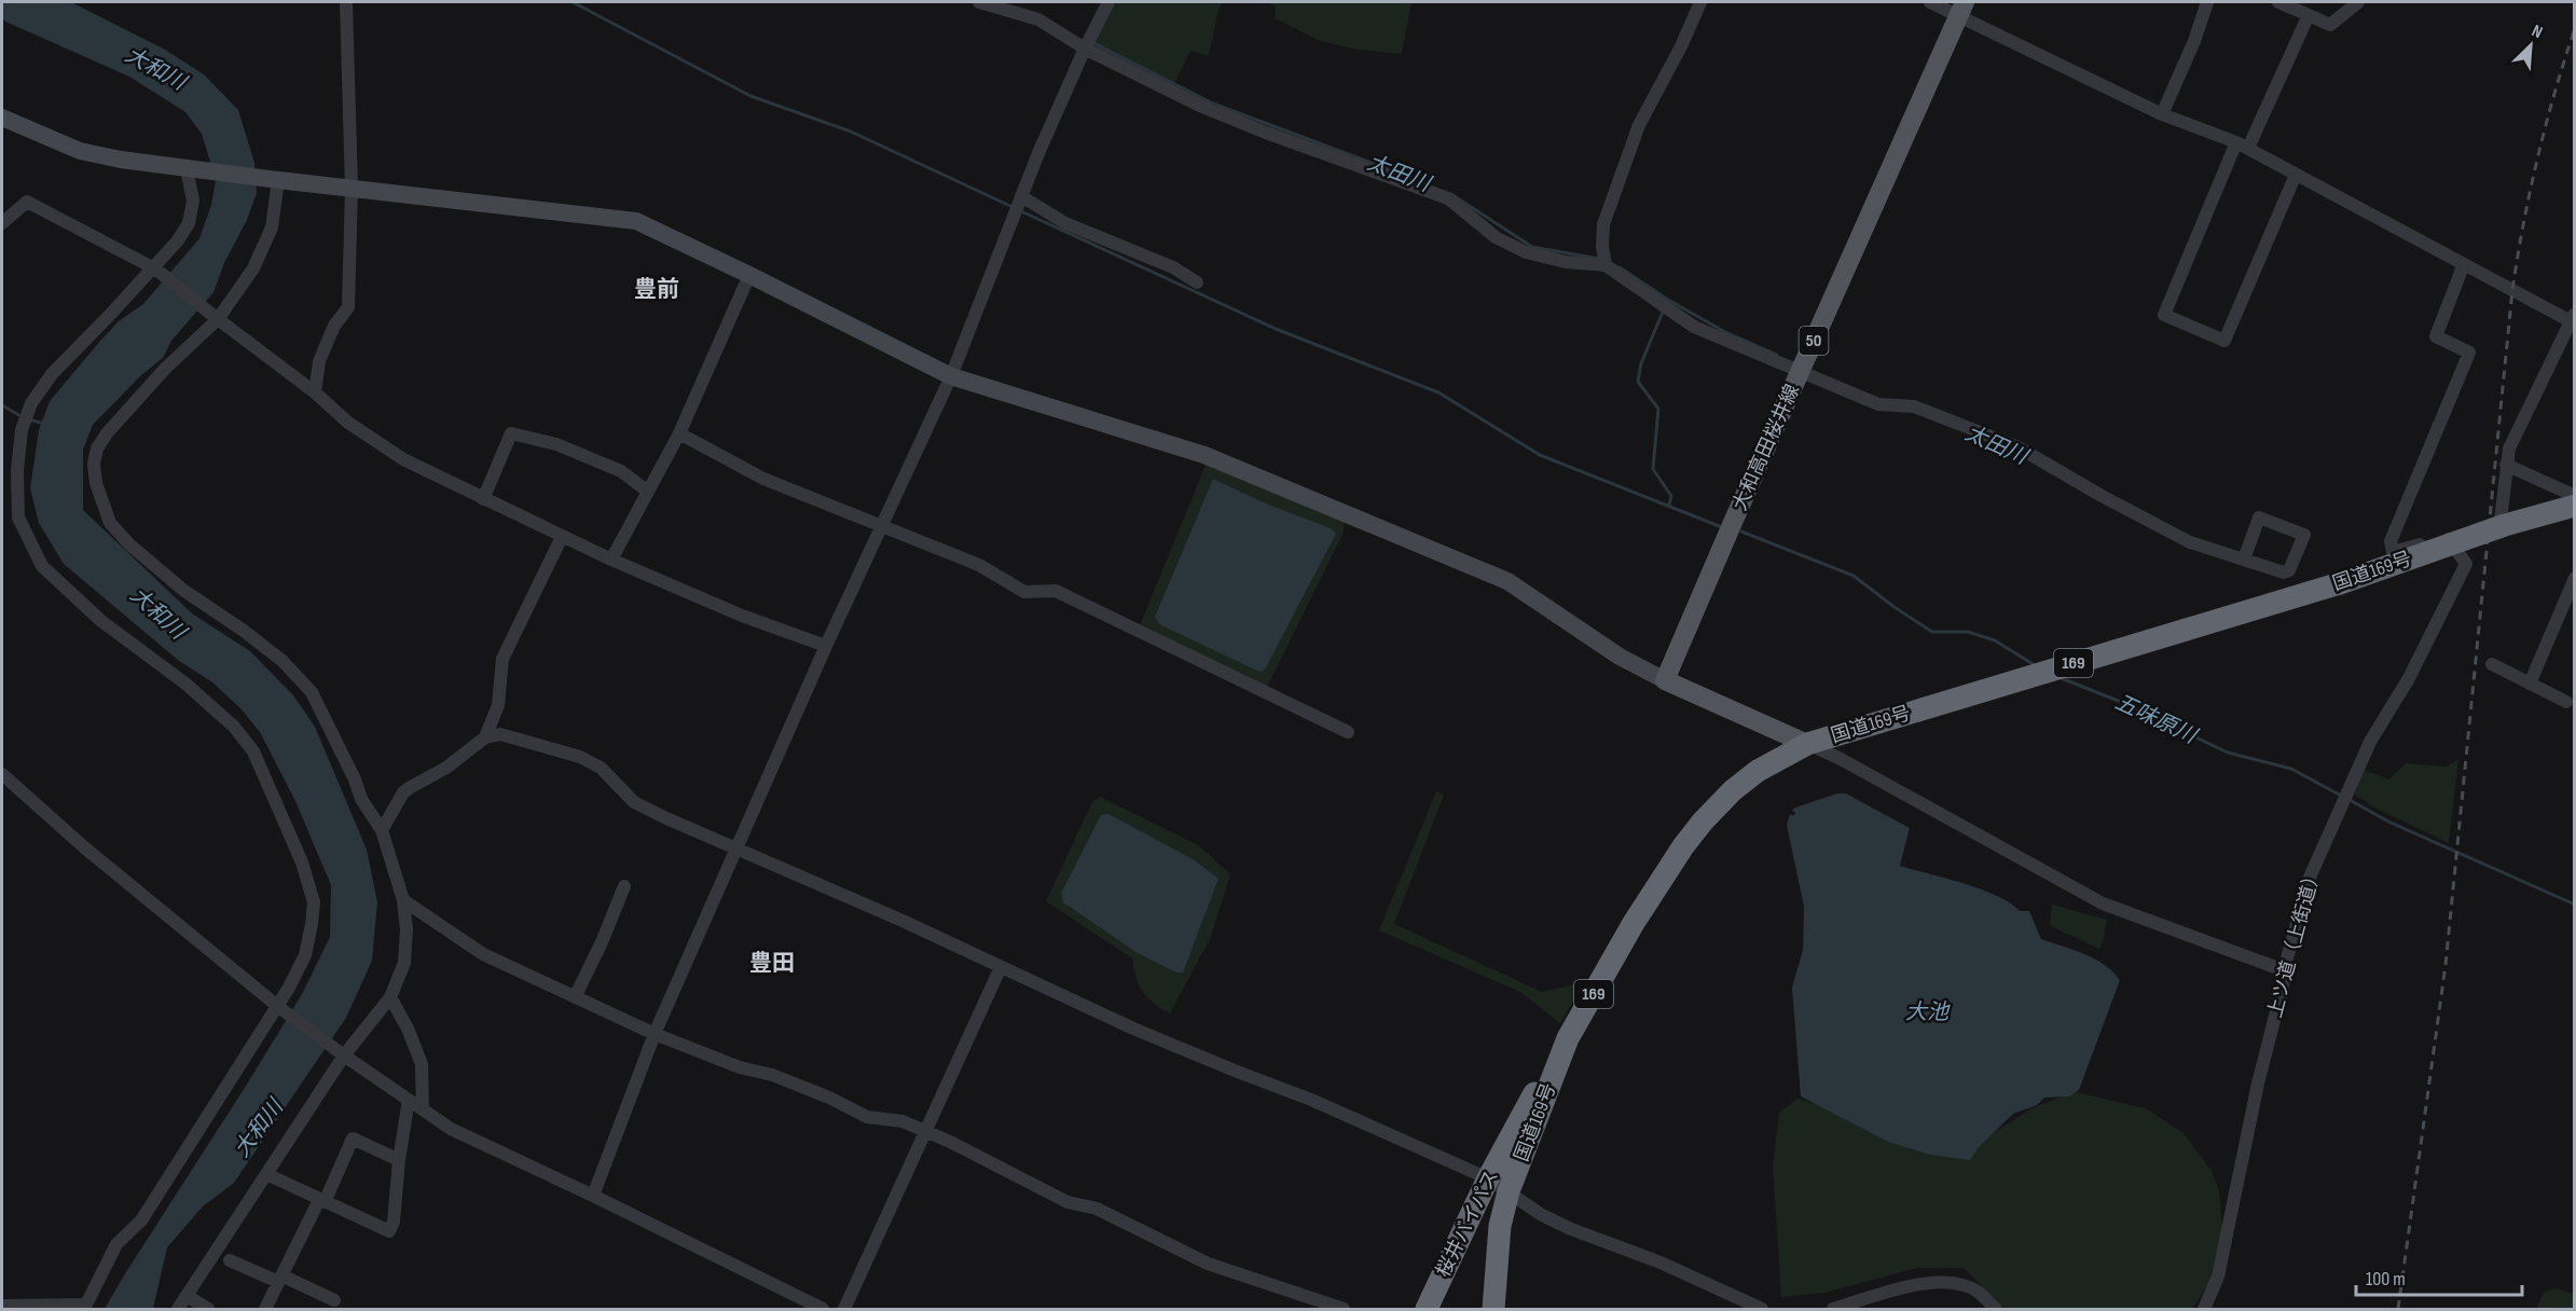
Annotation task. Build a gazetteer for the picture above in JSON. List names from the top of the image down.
{
  "streets": {
    "highway": ["国道169号", "169", "桜井バイパス"],
    "main road": ["50", "大和高田桜井線"],
    "street": ["上ツ道（上街道）"]
  },
  "crossings": [
    ["国道169号", "桜井バイパス"]
  ],
  "districts": ["豊前", "豊田"],
  "water": [
    "大和川",
    "太田川",
    "五味原川",
    "大池"
  ],
  "scale_bar": "100 m",
  "north": "top right"
}
